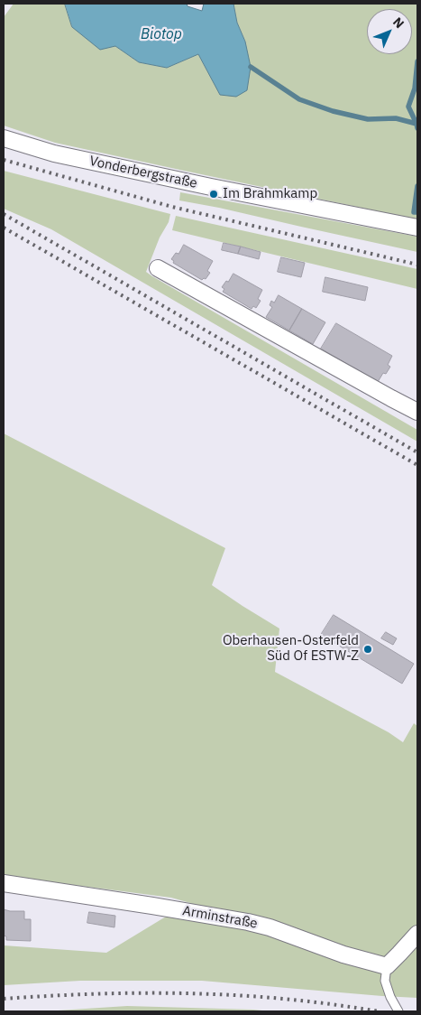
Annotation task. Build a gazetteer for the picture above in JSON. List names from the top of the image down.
{
  "streets": {
    "street": ["Vonderbergstraße", "Arminstraße"]
  },
  "water": ["Biotop"],
  "places": ["Im Brahmkamp", "Oberhausen-Osterfeld Süd Of ESTW-Z"],
  "north": "top right"
}
